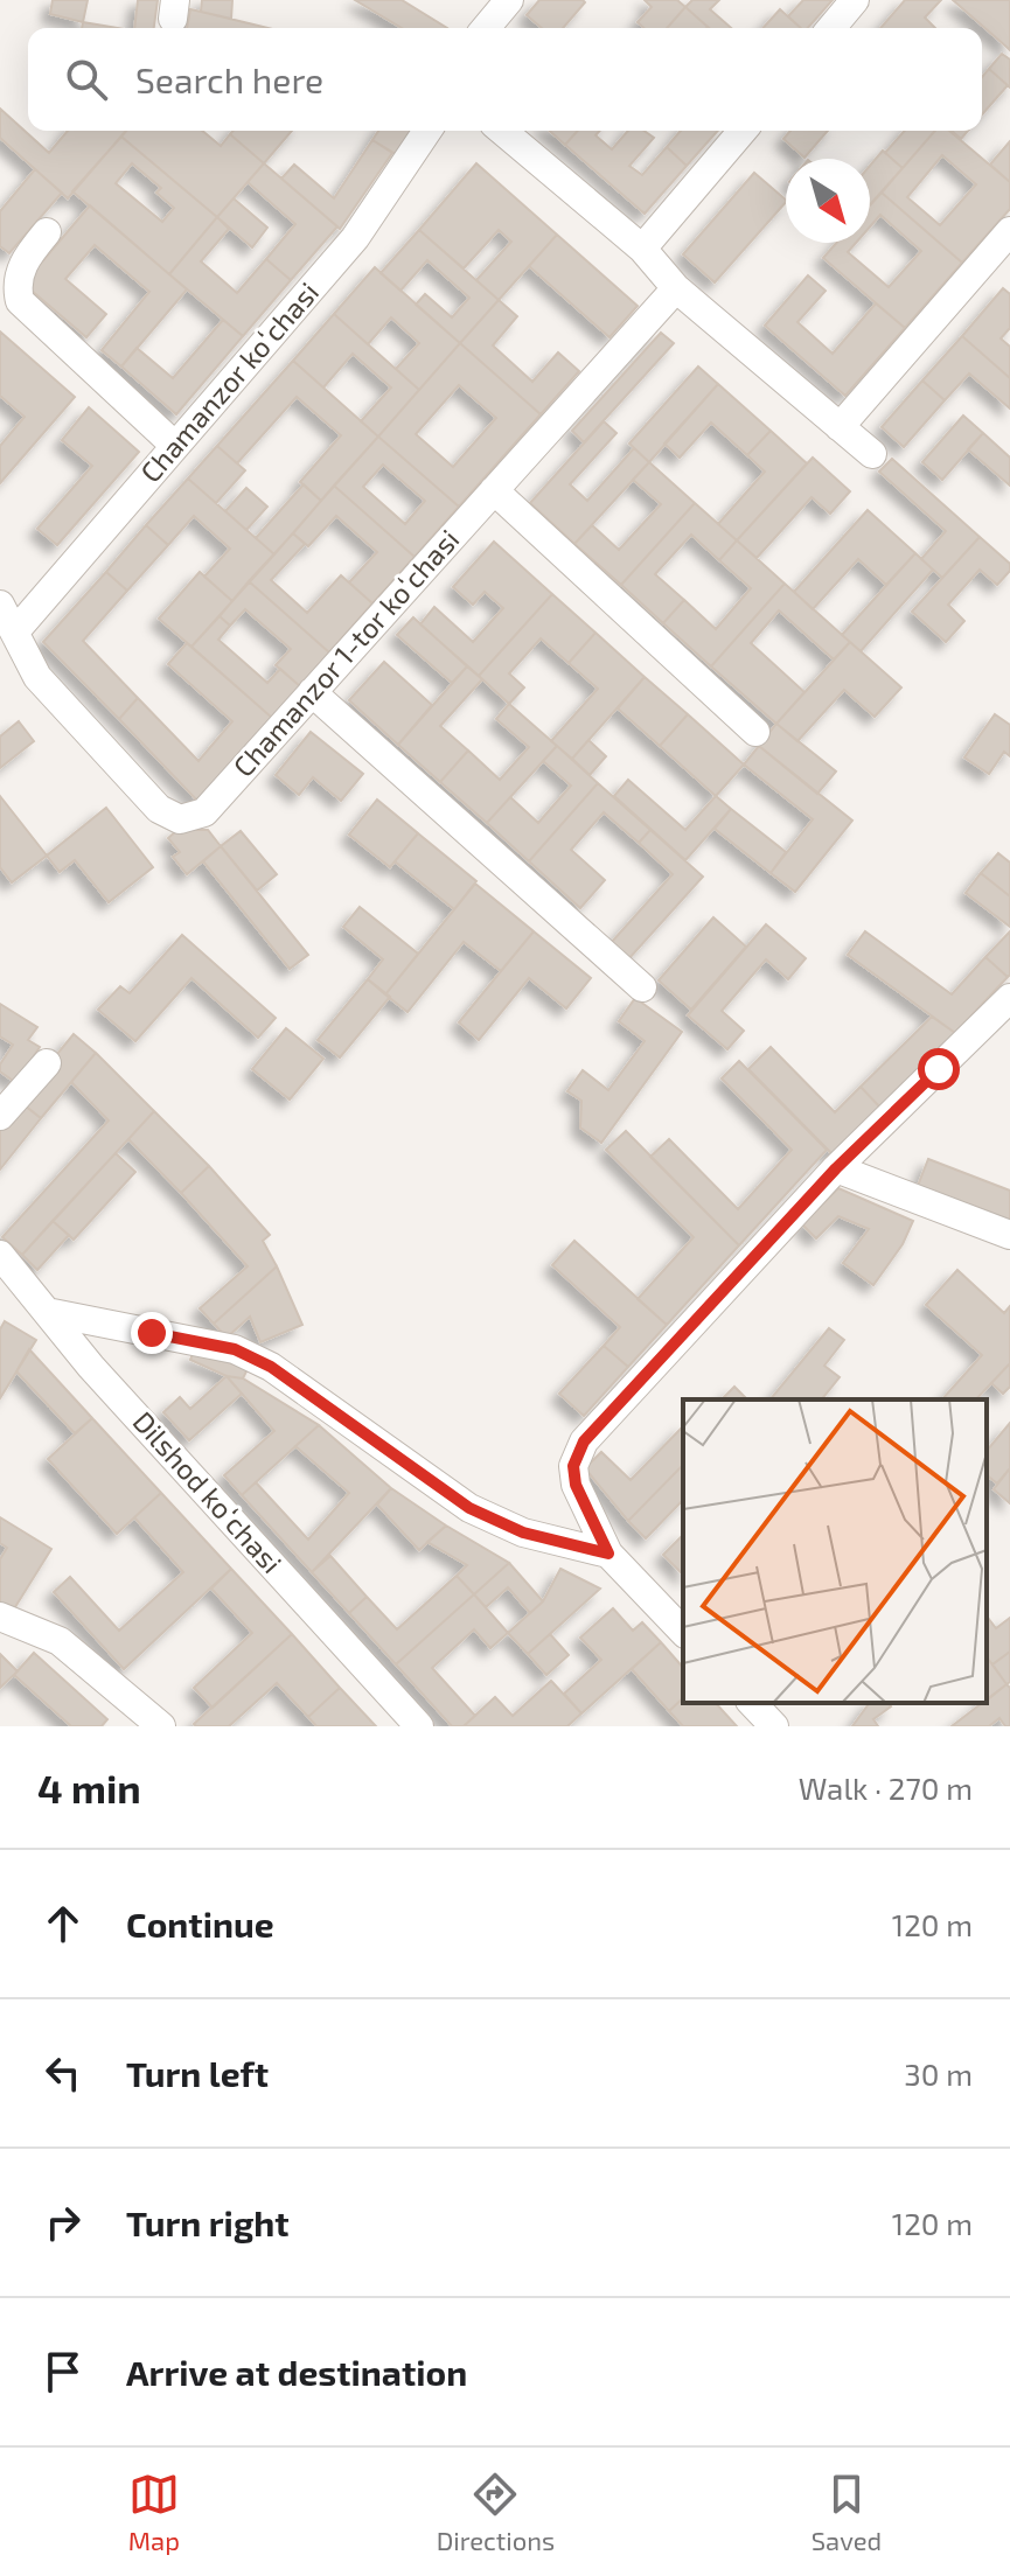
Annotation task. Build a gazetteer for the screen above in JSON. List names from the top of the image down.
{
  "streets": {
    "street": ["Chamanzor koʻchasi", "Chamanzor 1-tor koʻchasi", "Dilshod koʻchasi"]
  },
  "crossings": [
    ["Chamanzor koʻchasi", "Chamanzor 1-tor koʻchasi"]
  ],
  "north": "bottom right",
  "page": {
    "search": "Search here",
    "heading": ["4 min", "Walk · 270 m"],
    "list": [
      ["Continue", "120 m"],
      ["Turn left", "30 m"],
      ["Turn right", "120 m"],
      "Arrive at destination"
    ],
    "nav": ["Map", "Directions", "Saved"]
  }
}
